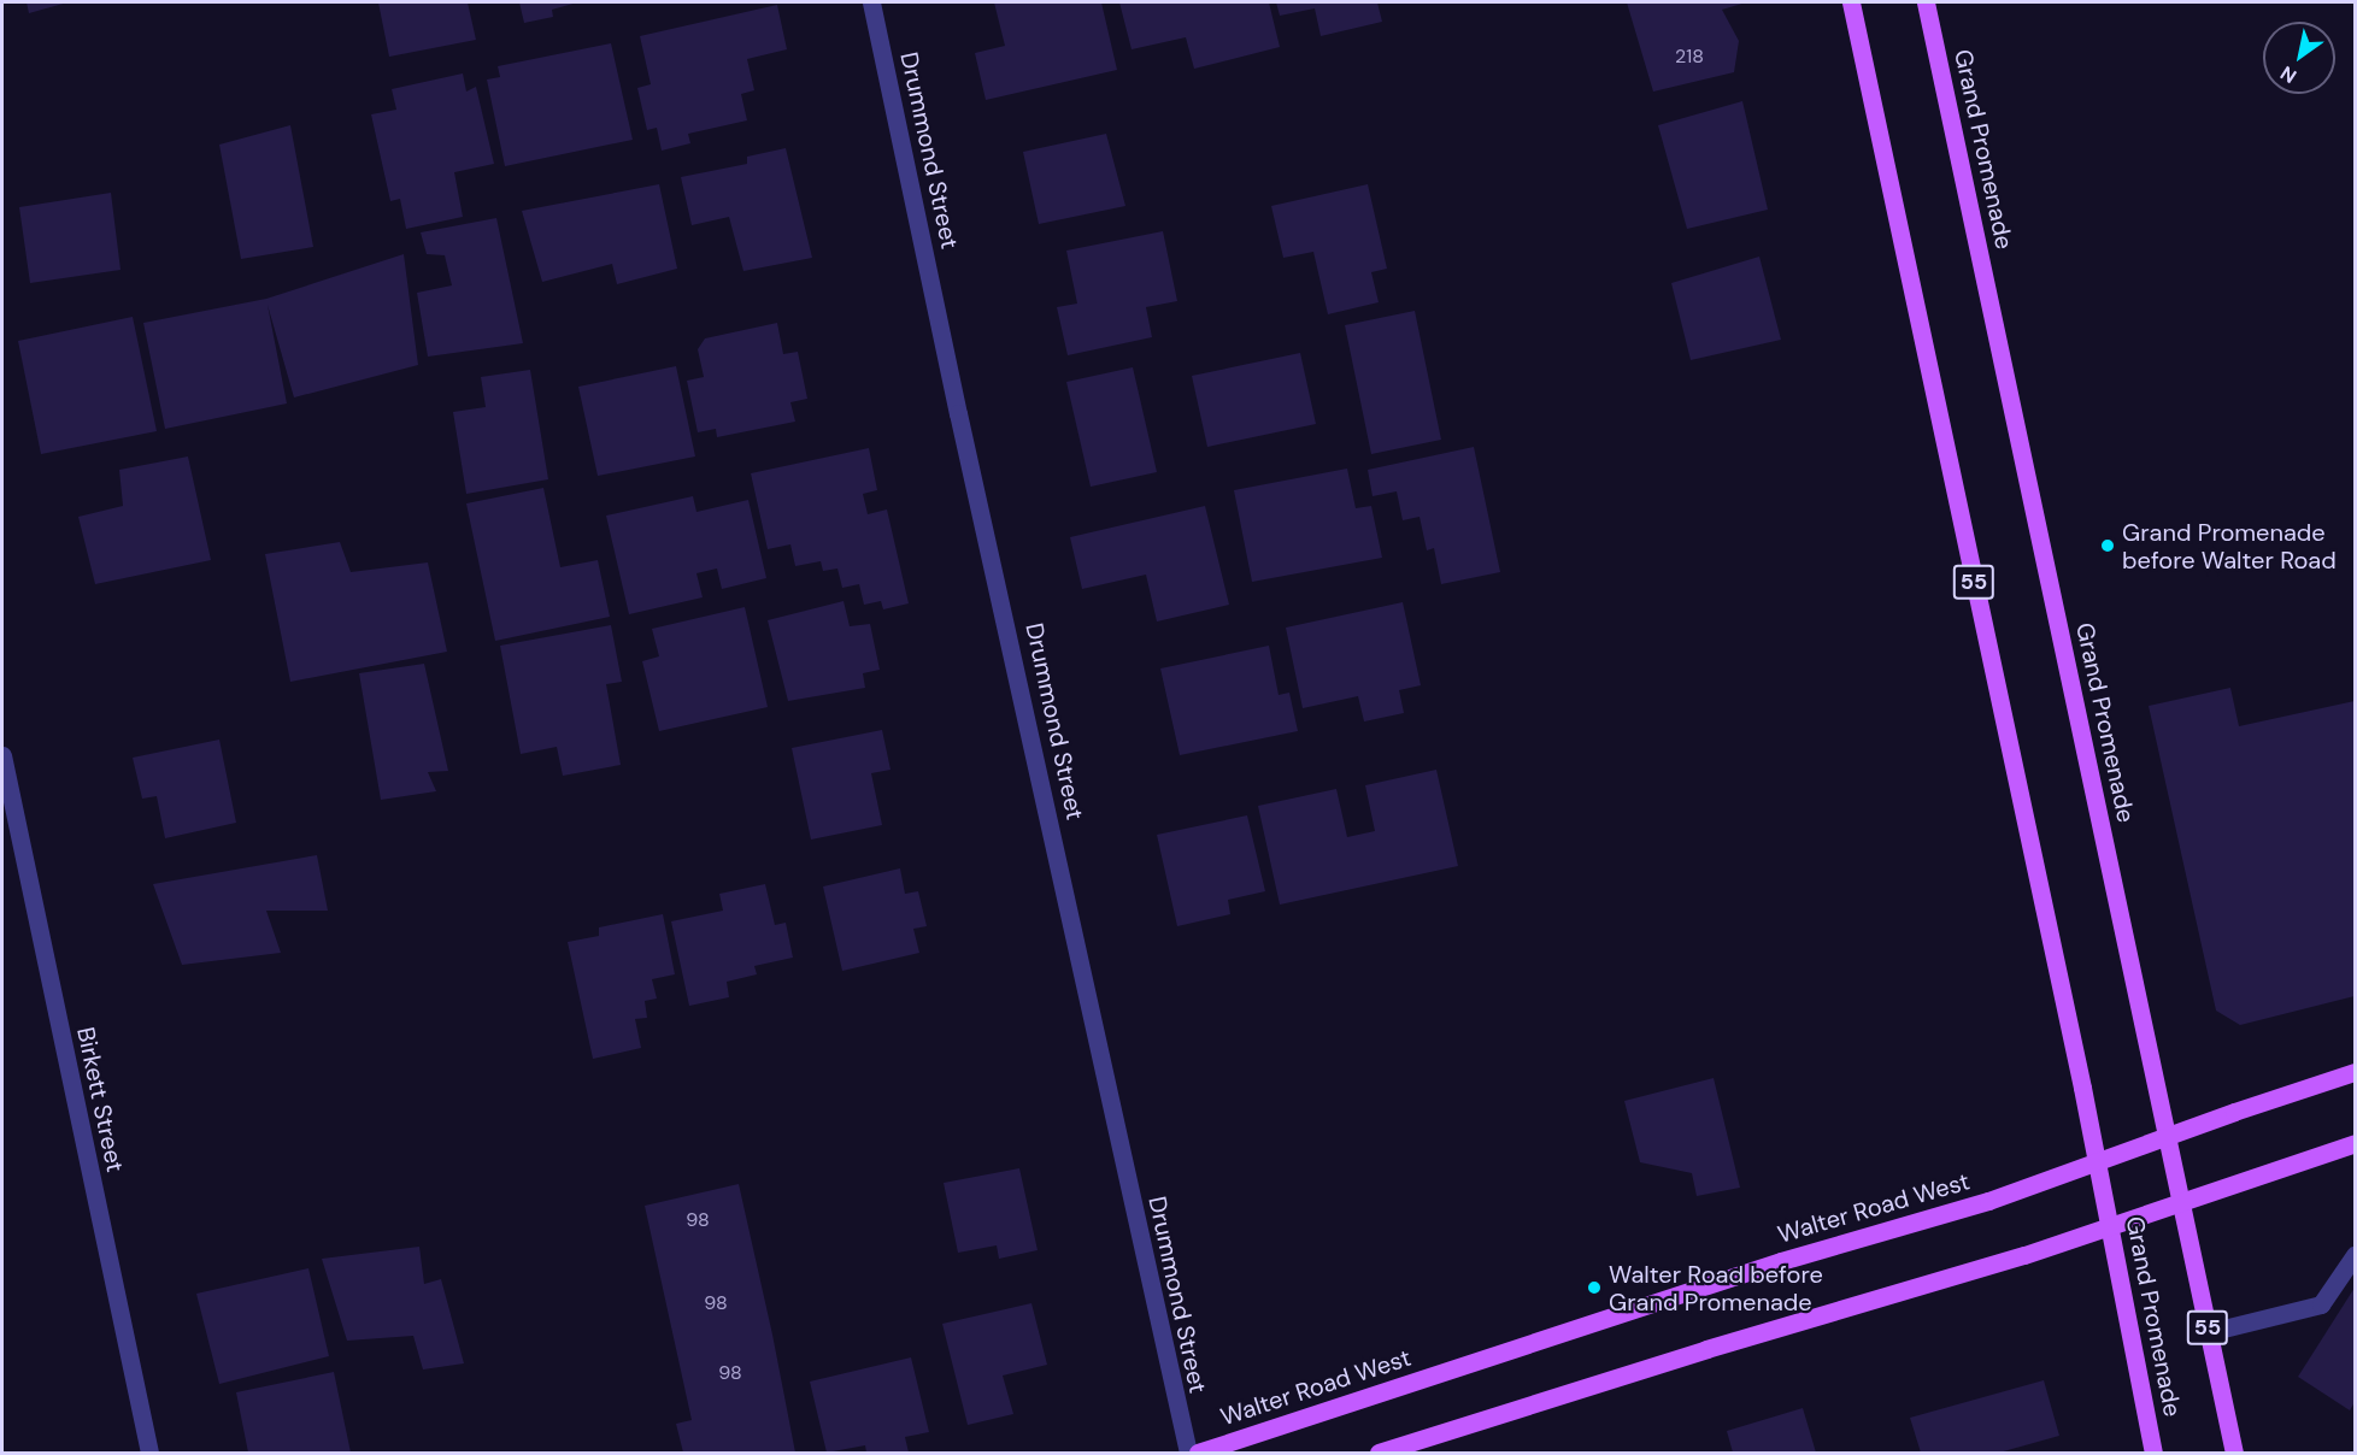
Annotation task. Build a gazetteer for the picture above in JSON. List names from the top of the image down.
{
  "streets": {
    "main road": ["Grand Promenade", "55", "Walter Road West"],
    "street": ["Drummond Street", "Birkett Street"]
  },
  "crossings": [
    ["Grand Promenade", "Walter Road West"]
  ],
  "places": ["Grand Promenade before Walter Road", "Walter Road before Grand Promenade"],
  "house_numbers": [
    "218",
    "98",
    "98",
    "98"
  ],
  "north": "bottom left"
}
